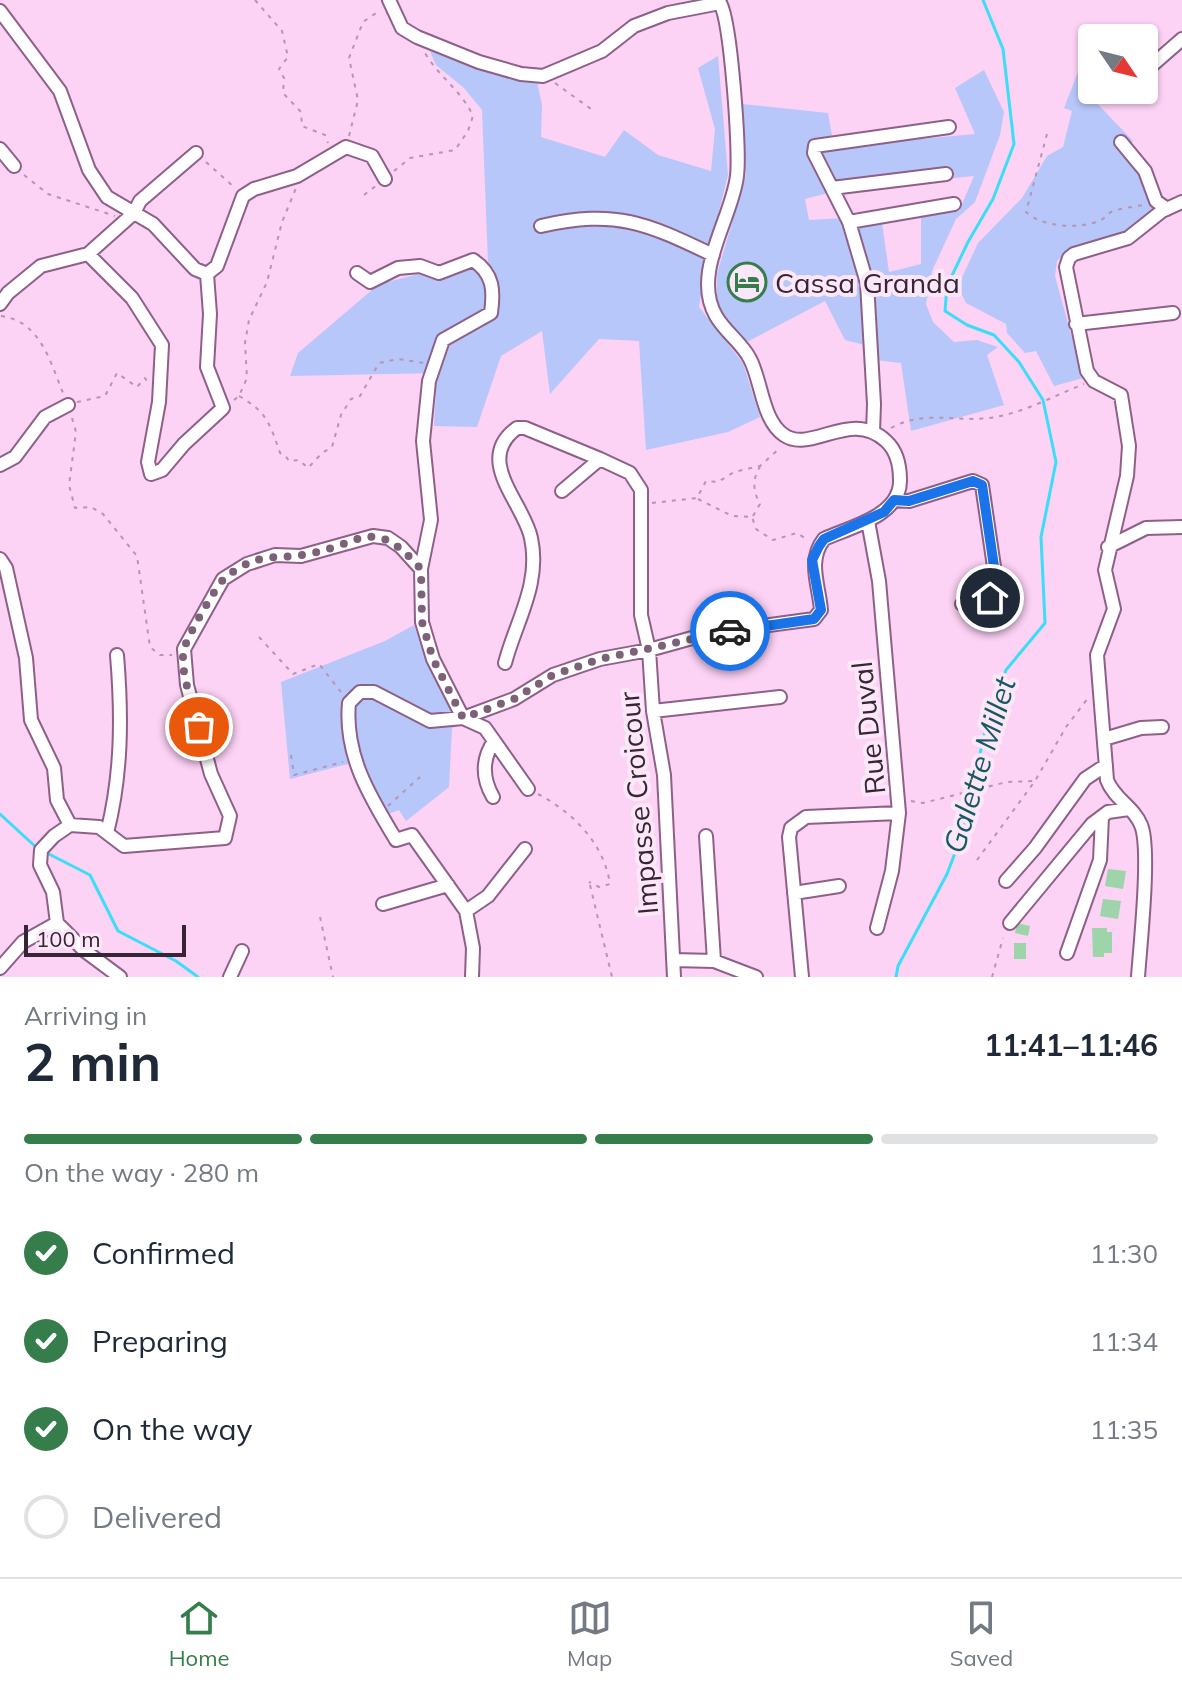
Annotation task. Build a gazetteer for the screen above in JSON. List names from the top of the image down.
{
  "streets": {
    "street": ["Rue Duval", "Impasse Croicour"]
  },
  "water": ["Galette Millet"],
  "places": {
    "hotel": ["Cassa Granda"]
  },
  "scale_bar": "100 m",
  "north": "bottom right",
  "page": {
    "scale": "100 m",
    "heading": ["2 min", "Arriving in", "11:41–11:46"],
    "bar": "On the way · 280 m",
    "list": [
      ["Confirmed", "11:30"],
      ["Preparing", "11:34"],
      ["On the way", "11:35"],
      "Delivered"
    ],
    "tabs": ["Home", "Map", "Saved"]
  }
}
